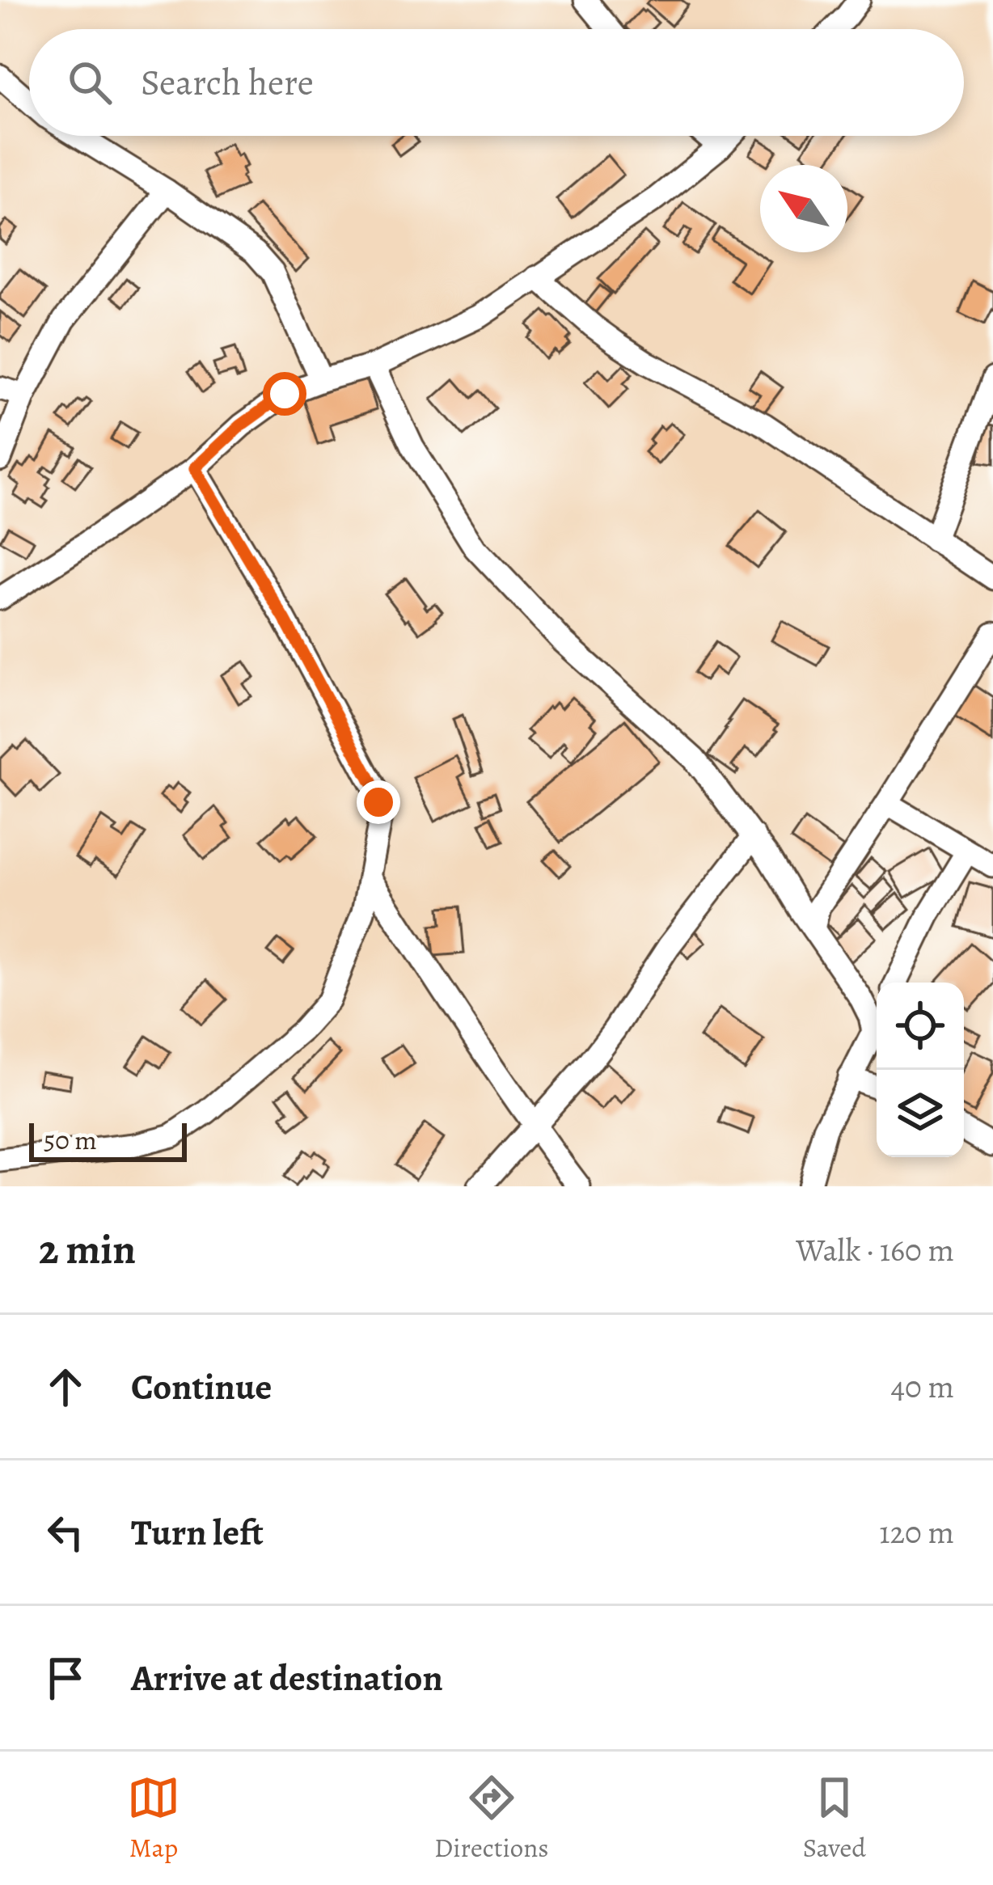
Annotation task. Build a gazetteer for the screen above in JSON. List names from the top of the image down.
{
  "scale_bar": "50 m",
  "north": "top left",
  "page": {
    "search": "Search here",
    "scale": "50 m",
    "heading": ["2 min", "Walk · 160 m"],
    "list": [
      ["Continue", "40 m"],
      ["Turn left", "120 m"],
      "Arrive at destination"
    ],
    "nav": ["Map", "Directions", "Saved"]
  }
}
